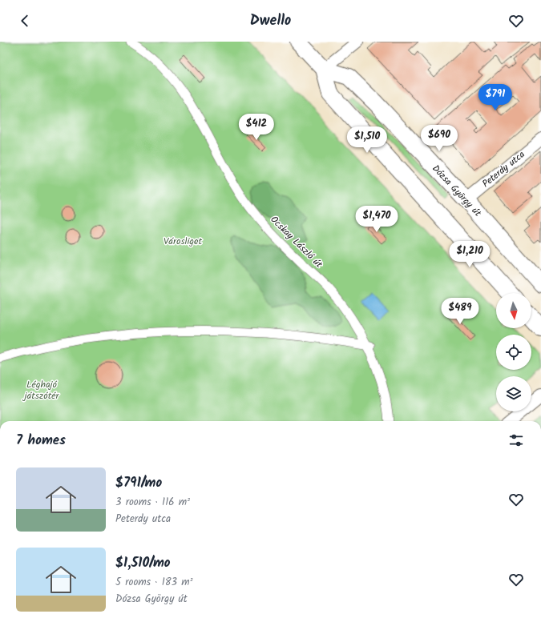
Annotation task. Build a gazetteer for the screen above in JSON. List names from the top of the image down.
{
  "streets": {
    "main road": ["Dózsa György út"],
    "street": ["Peterdy utca", "Ocskay László út"]
  },
  "crossings": [
    ["Peterdy utca", "Dózsa György út"]
  ],
  "parks": ["Városliget", "Léghajó játszótér"],
  "north": "bottom",
  "page": {
    "header": "Dwello",
    "price": [
      "$791",
      "$412",
      "$690",
      "$1,510",
      "$1,470",
      "$1,210",
      "$489"
    ],
    "heading": "7 homes",
    "list": [
      {
        "name": "$791/mo",
        "note": "3 rooms · 116 m² · Peterdy utca"
      },
      {
        "name": "$1,510/mo",
        "note": "5 rooms · 183 m² · Dózsa György út"
      }
    ]
  }
}
